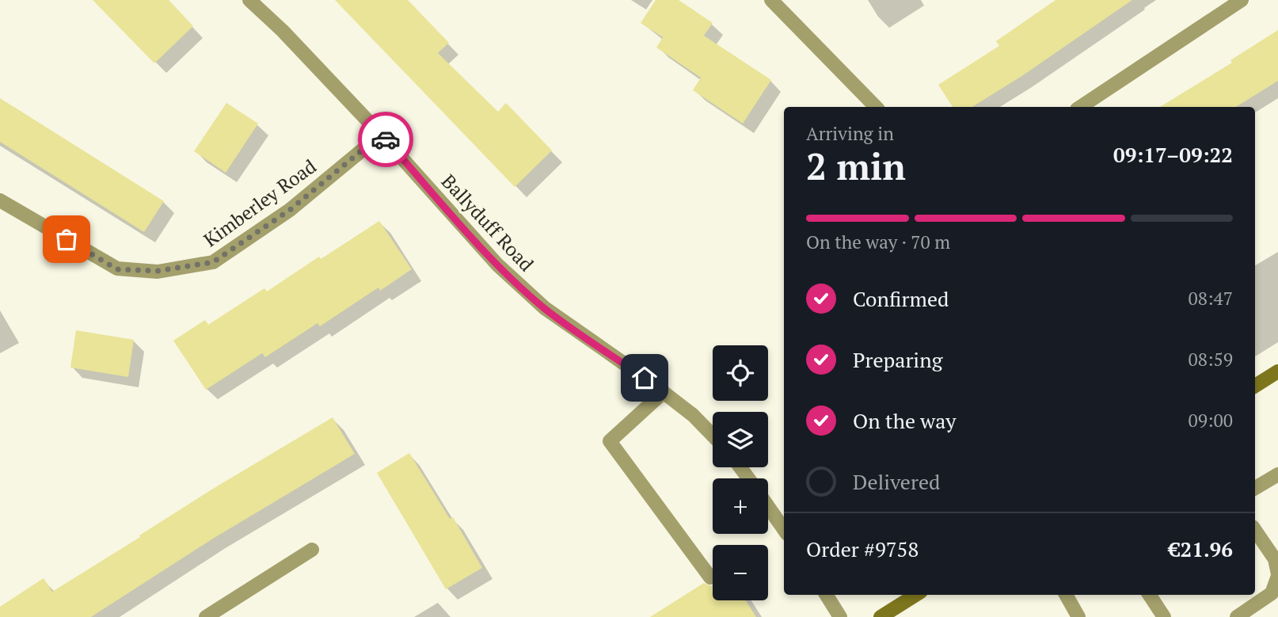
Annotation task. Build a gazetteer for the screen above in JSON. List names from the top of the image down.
{
  "streets": {
    "street": ["Kimberley Road", "Ballyduff Road"]
  },
  "crossings": [
    ["Kimberley Road", "Ballyduff Road"]
  ],
  "page": {
    "heading": ["2 min", "Arriving in", "09:17–09:22"],
    "panel": ["Order #9758", "€21.96"],
    "bar": "On the way · 70 m",
    "list": [
      ["Confirmed", "08:47"],
      ["Preparing", "08:59"],
      ["On the way", "09:00"],
      "Delivered"
    ],
    "map_buttons": ["+", "−"]
  }
}
